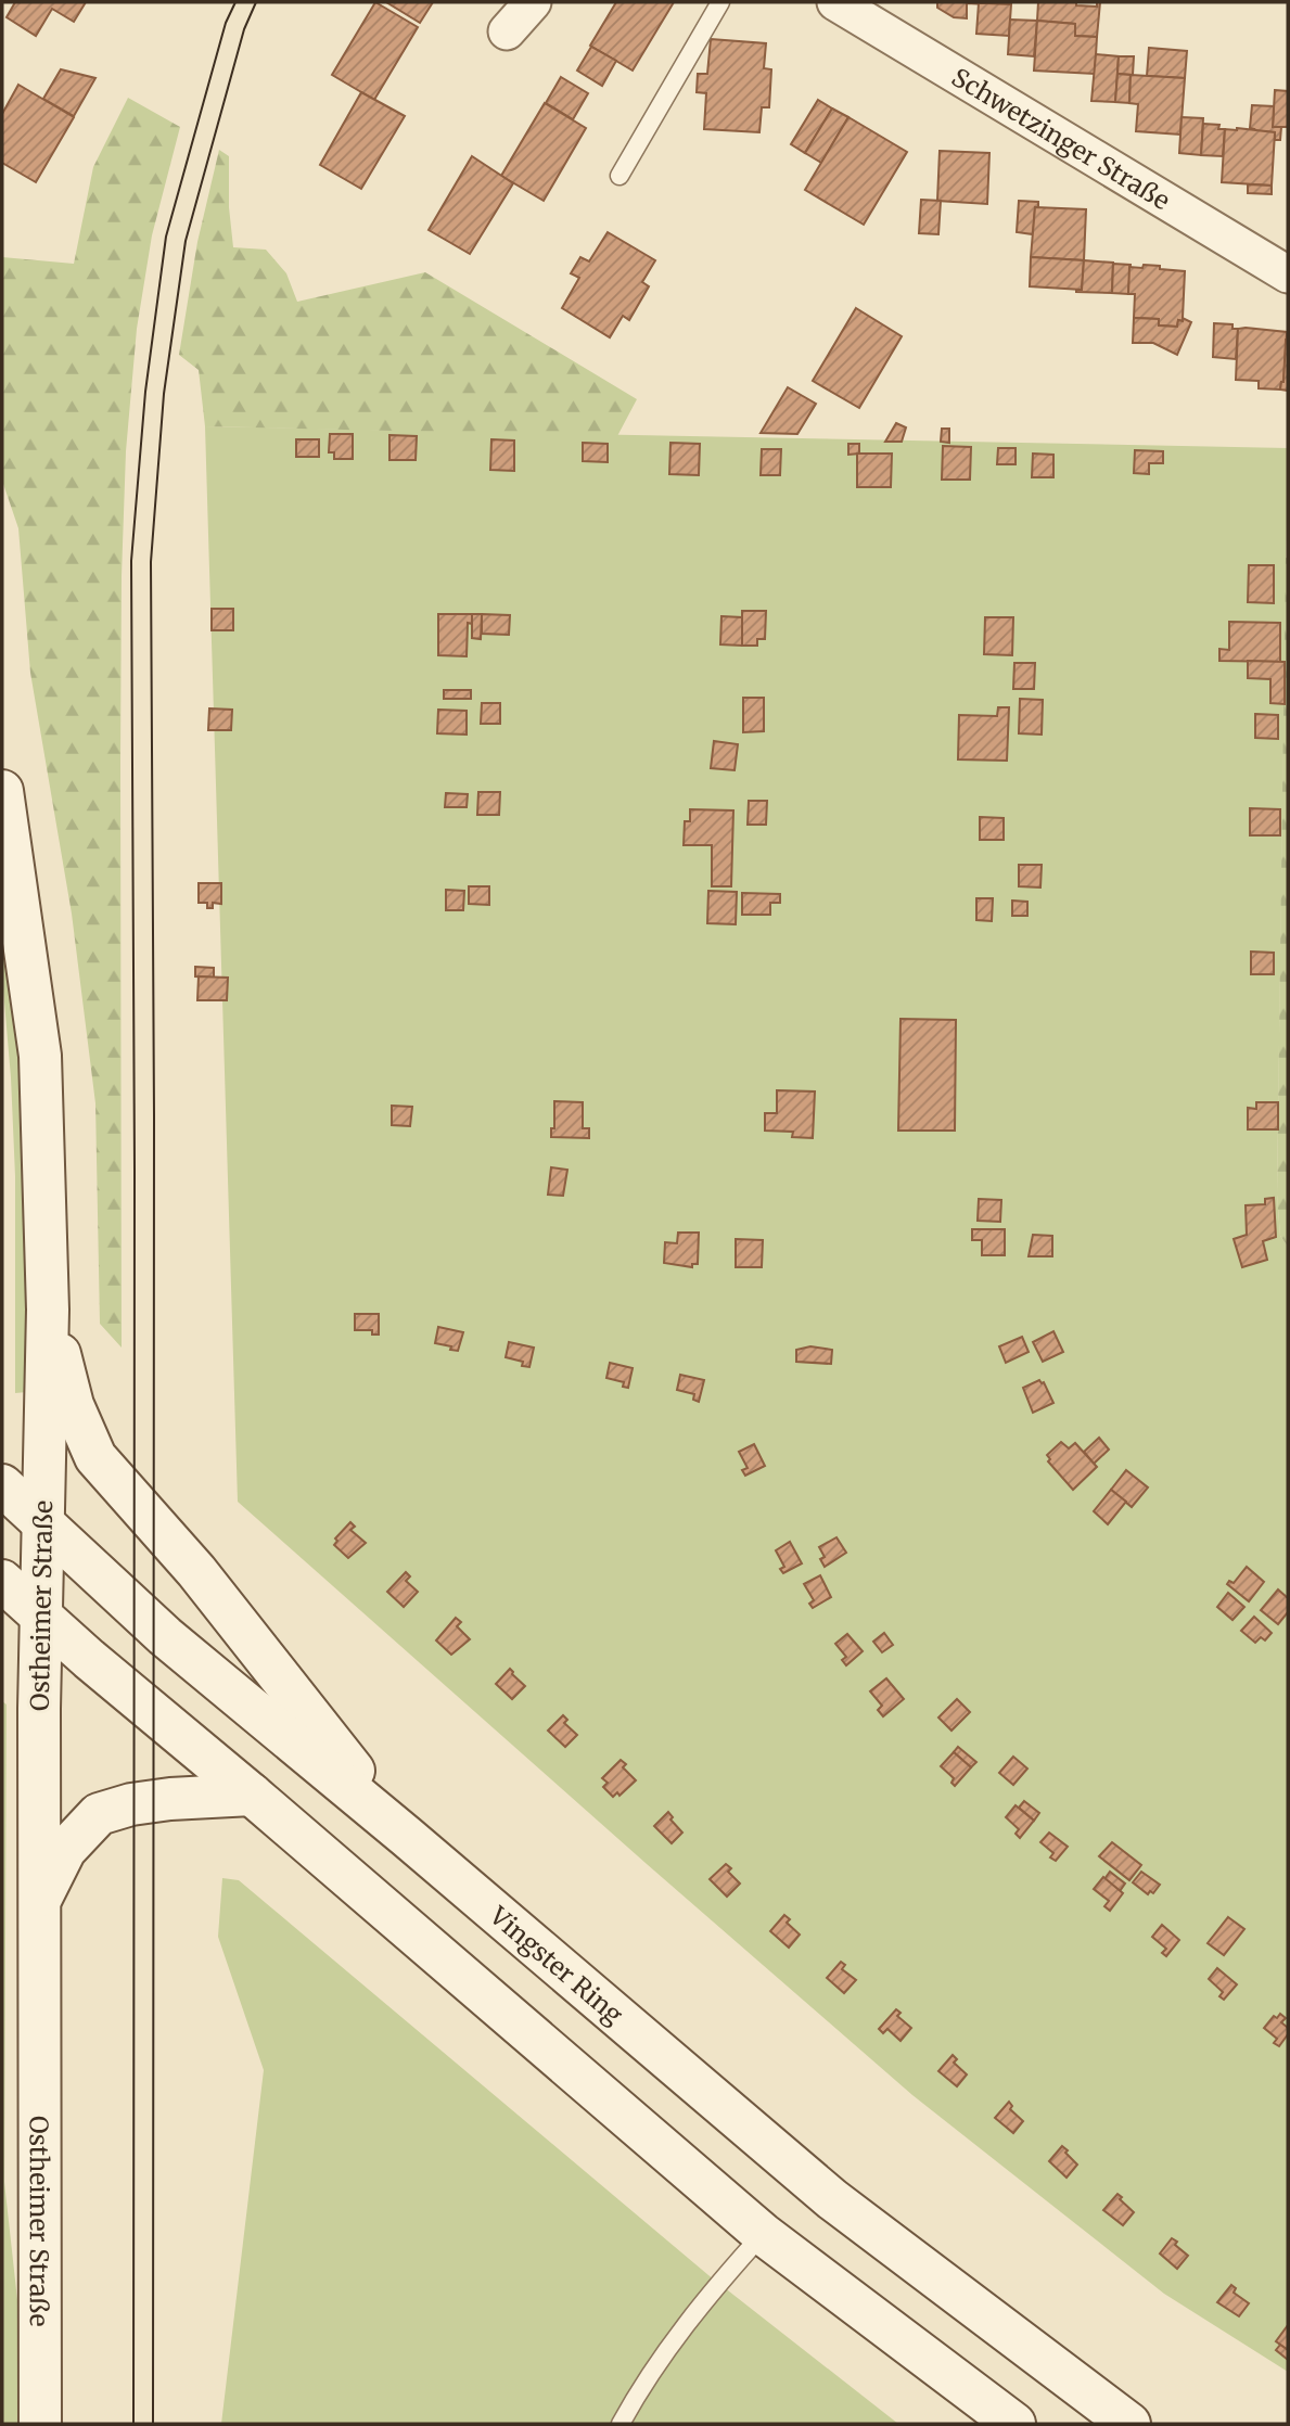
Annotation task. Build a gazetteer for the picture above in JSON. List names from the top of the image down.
{
  "streets": {
    "main road": ["Ostheimer Straße", "Vingster Ring"],
    "street": ["Schwetzinger Straße"]
  },
  "crossings": [
    ["Ostheimer Straße", "Vingster Ring"]
  ]
}
